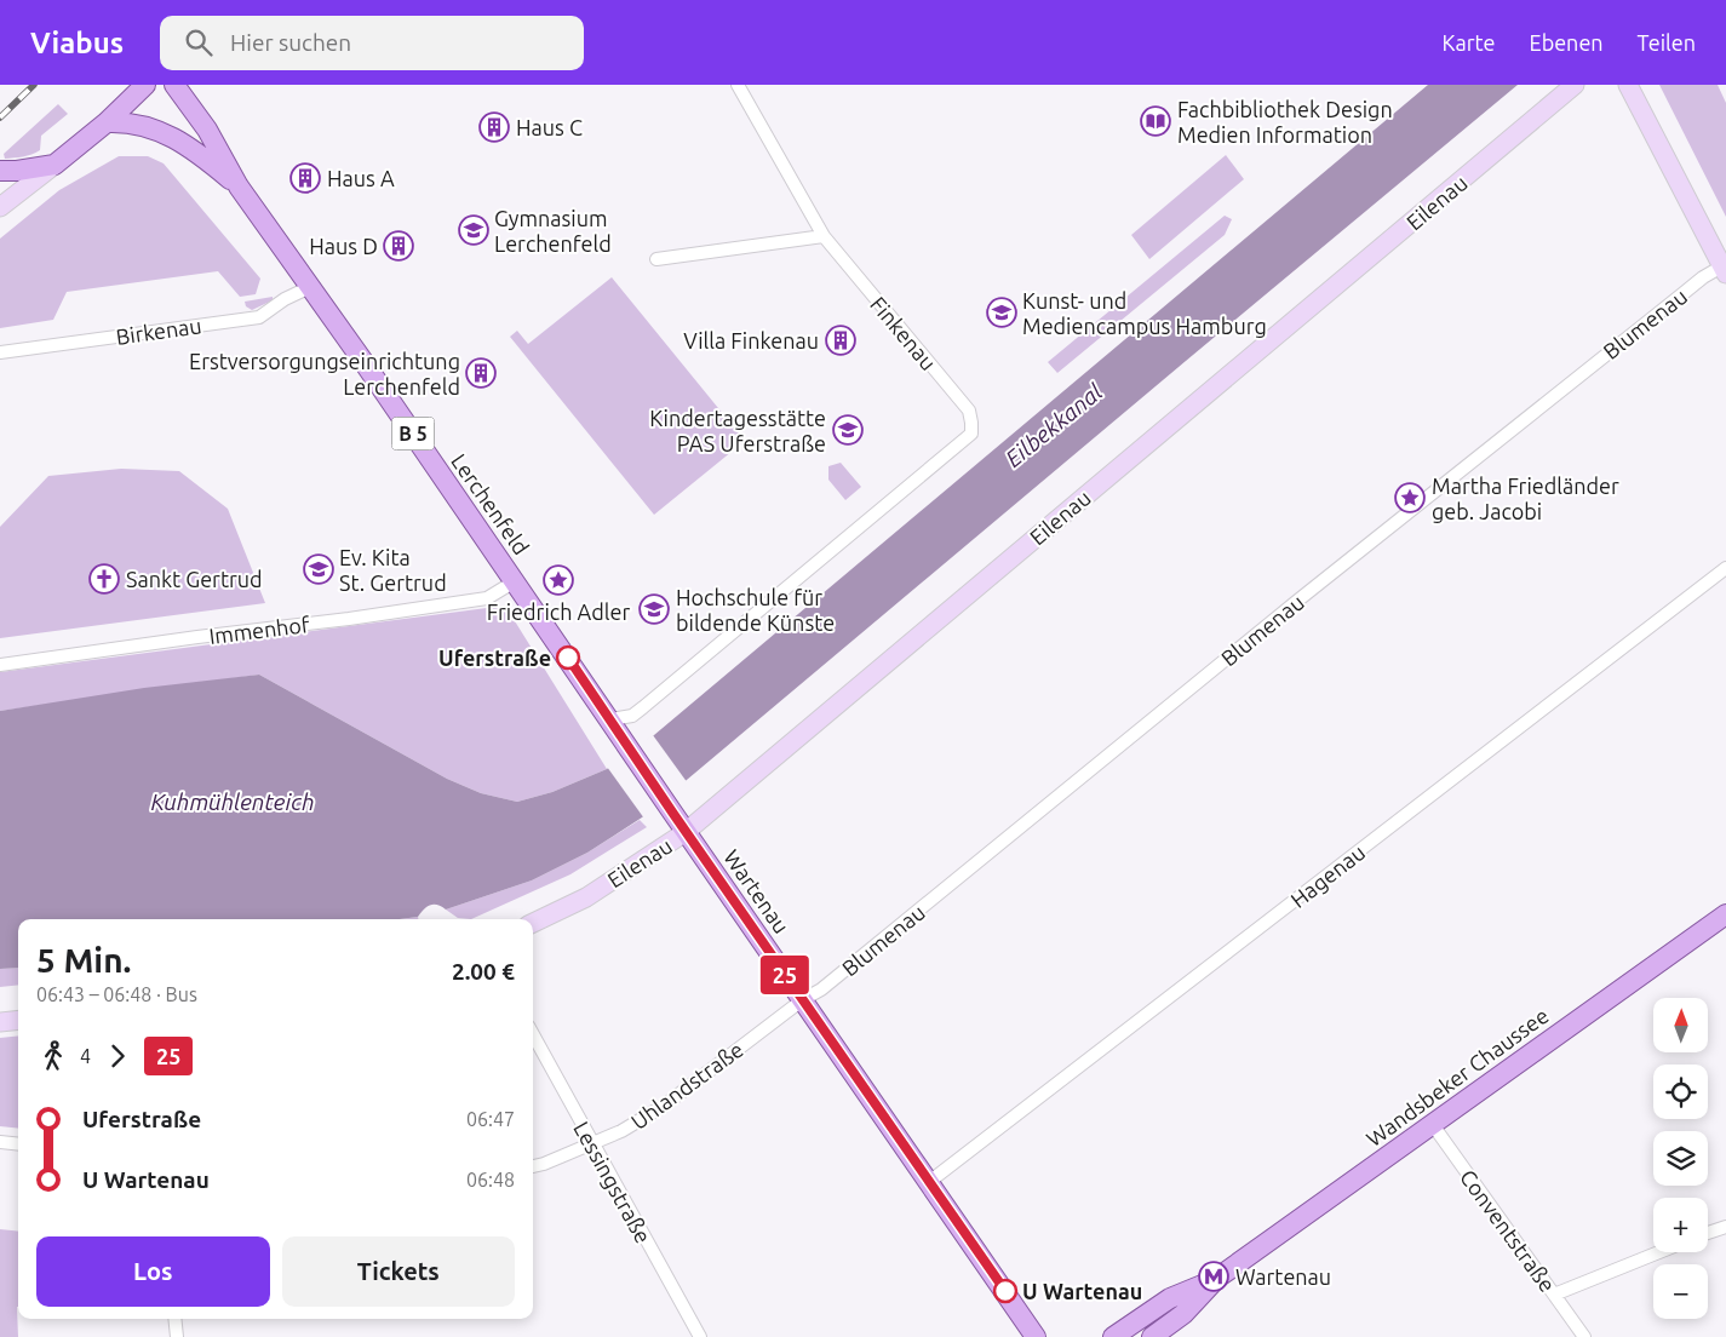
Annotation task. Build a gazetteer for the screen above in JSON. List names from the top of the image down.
{
  "streets": {
    "main road": [
      "B 5",
      "Lerchenfeld",
      "Wartenau",
      "Wandsbeker Chaussee"
    ],
    "street": [
      "Eilenau",
      "Blumenau",
      "Birkenau",
      "Finkenau",
      "Immenhof",
      "Hagenau",
      "Uhlandstraße",
      "Lessingstraße",
      "Conventstraße"
    ]
  },
  "crossings": [
    ["Eilenau", "Lerchenfeld"],
    ["Eilenau", "Wartenau"],
    ["Blumenau", "Wartenau"],
    ["Blumenau", "Uhlandstraße"],
    ["Birkenau", "Lerchenfeld"],
    ["Finkenau", "Lerchenfeld"],
    ["B 5", "Lerchenfeld"],
    ["Lerchenfeld", "Immenhof"],
    ["Lerchenfeld", "Wartenau"],
    ["Hagenau", "Wartenau"],
    ["Wartenau", "Uhlandstraße"],
    ["Wandsbeker Chaussee", "Conventstraße"],
    ["Uhlandstraße", "Lessingstraße"]
  ],
  "water": ["Eilbekkanal", "Kuhmühlenteich"],
  "places": {
    "library": ["Fachbibliothek Design Medien Information"],
    "building": [
      "Haus C",
      "Haus A",
      "Haus D",
      "Villa Finkenau",
      "Erstversorgungseinrichtung Lerchenfeld"
    ],
    "school or university": [
      "Gymnasium Lerchenfeld",
      "Kunst- und Mediencampus Hamburg",
      "Kindertagesstätte PAS Uferstraße",
      "Ev. Kita St. Gertrud",
      "Hochschule für bildende Künste"
    ],
    "place": ["Martha Friedländer geb. Jacobi", "Friedrich Adler"],
    "church": ["Sankt Gertrud"],
    "other": ["Uferstraße", "U Wartenau"],
    "metro station": ["Wartenau"]
  },
  "lines": ["bus line 25"],
  "north": "top",
  "page": {
    "header": "Viabus",
    "search": "Hier suchen",
    "nav": ["Karte", "Ebenen", "Teilen"],
    "on_map": "25",
    "heading": ["5 Min.", "06:43 – 06:48 · Bus", "2.00 €"],
    "map_buttons": ["+", "−"],
    "legs": ["4", "25"],
    "list": [
      {
        "name": "Uferstraße",
        "value": "06:47"
      },
      {
        "name": "U Wartenau",
        "value": "06:48"
      }
    ],
    "buttons": ["Los", "Tickets"]
  }
}
